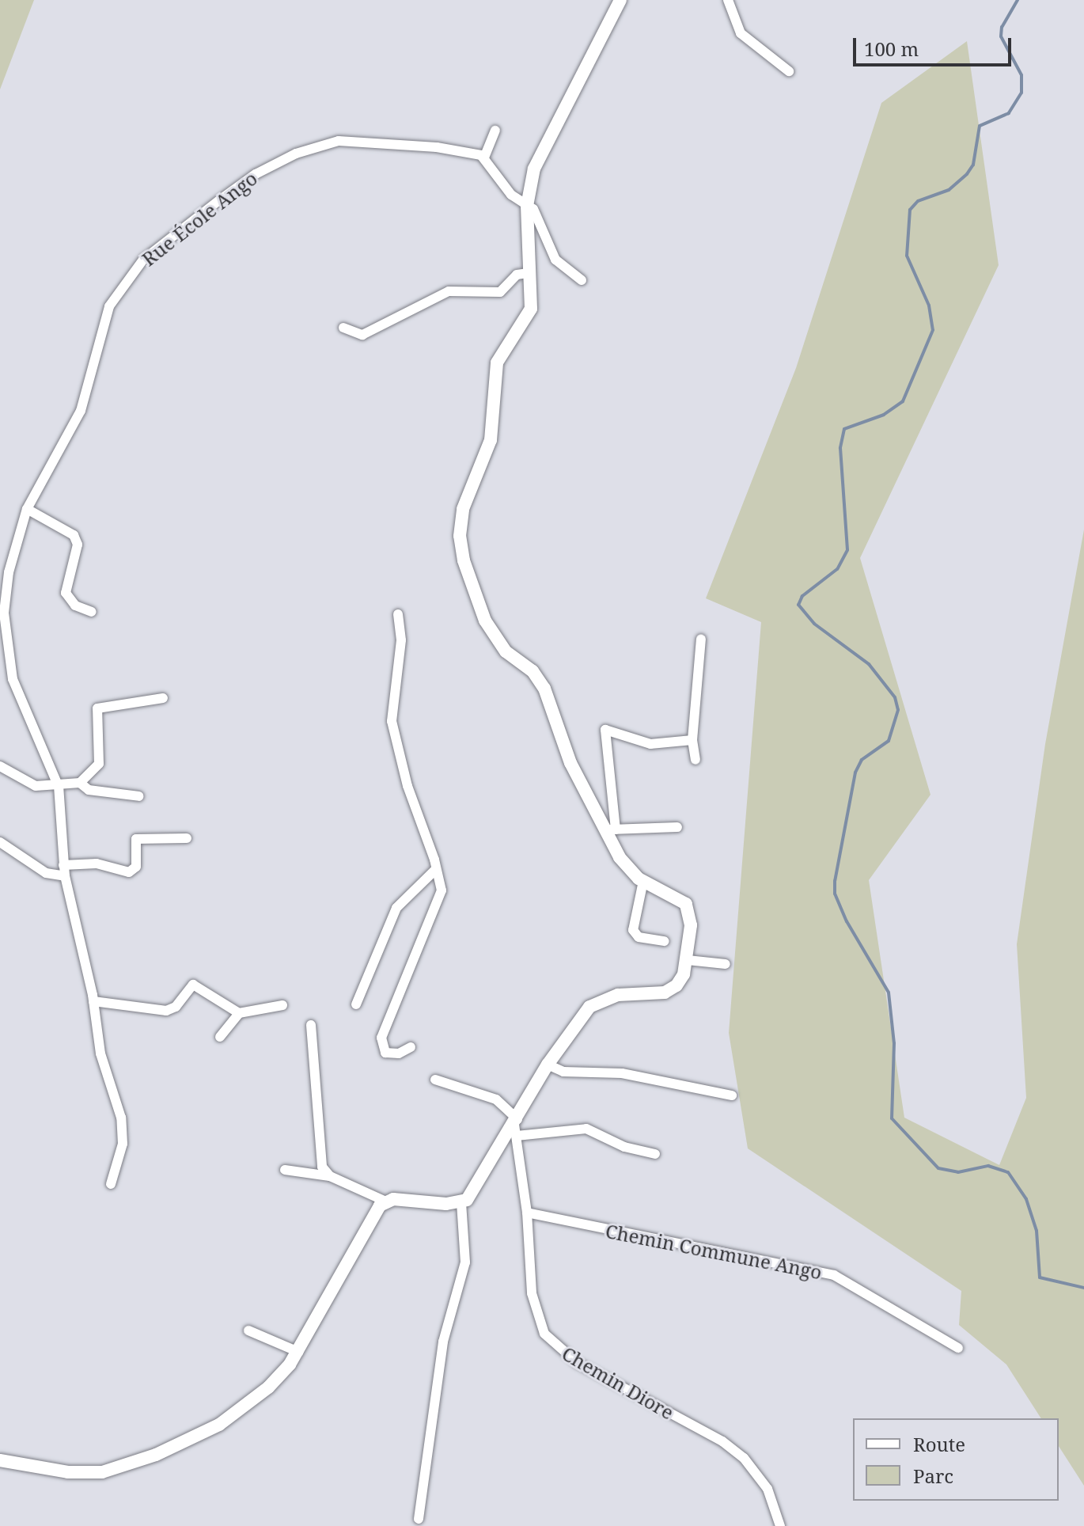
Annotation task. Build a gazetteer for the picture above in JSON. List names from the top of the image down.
{
  "streets": {
    "street": ["Rue École Ango", "Chemin Commune Ango", "Chemin Diore"]
  },
  "crossings": [
    ["Chemin Commune Ango", "Chemin Diore"]
  ],
  "legend": ["Route", "Parc"],
  "scale_bar": "100 m"
}
